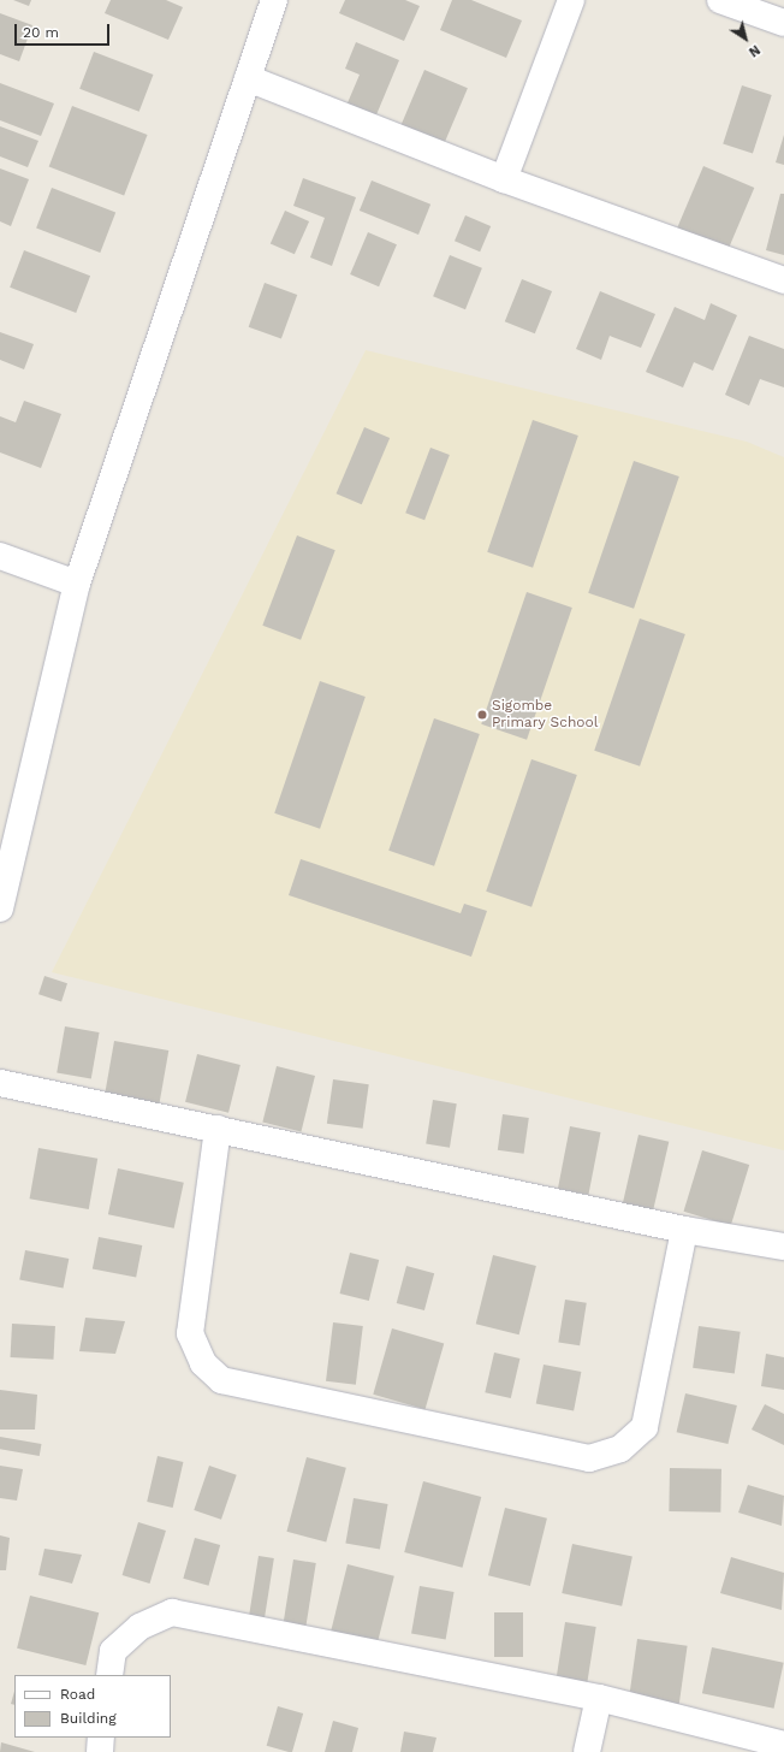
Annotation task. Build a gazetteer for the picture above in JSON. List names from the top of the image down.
{
  "places": ["Sigombe Primary School"],
  "legend": ["Road", "Building"],
  "scale_bar": "20 m",
  "north": "bottom right"
}
